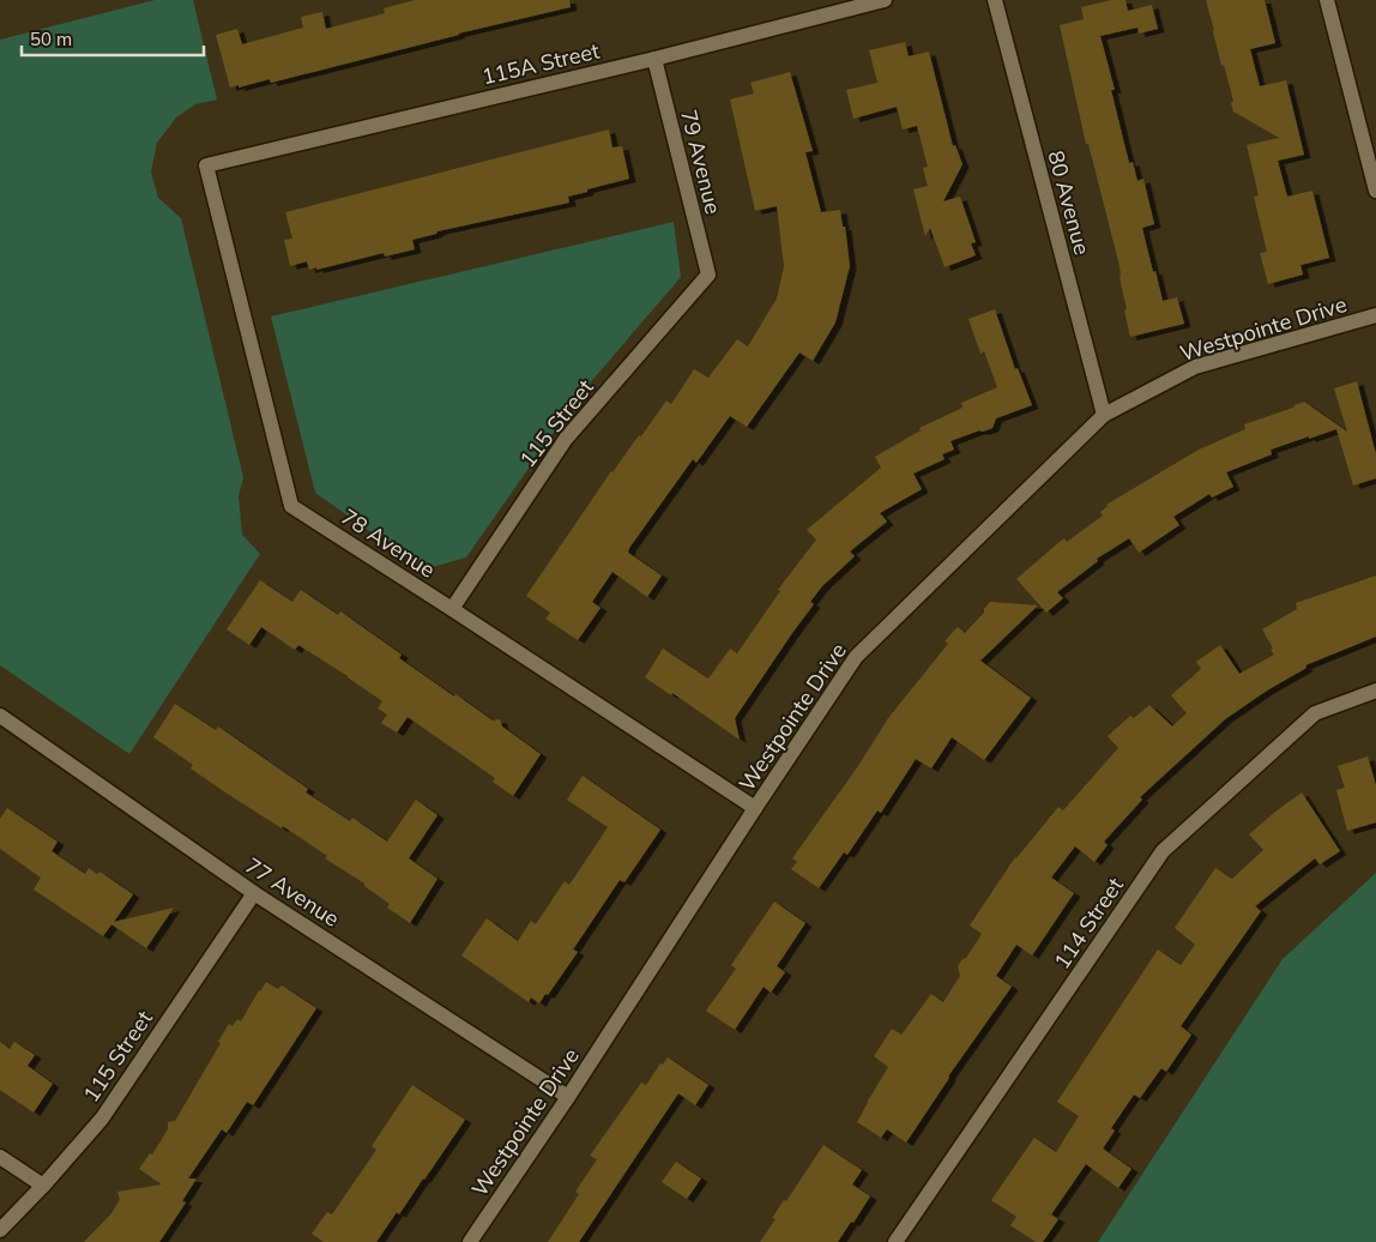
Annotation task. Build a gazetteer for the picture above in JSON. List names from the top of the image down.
{
  "streets": {
    "street": [
      "115A Street",
      "79 Avenue",
      "80 Avenue",
      "Westpointe Drive",
      "115 Street",
      "78 Avenue",
      "77 Avenue",
      "114 Street"
    ]
  },
  "crossings": [
    ["115A Street", "79 Avenue"],
    ["115A Street", "78 Avenue"],
    ["79 Avenue", "115 Street"],
    ["80 Avenue", "Westpointe Drive"],
    ["Westpointe Drive", "78 Avenue"],
    ["Westpointe Drive", "77 Avenue"],
    ["115 Street", "78 Avenue"],
    ["115 Street", "77 Avenue"]
  ],
  "scale_bar": "50 m"
}
